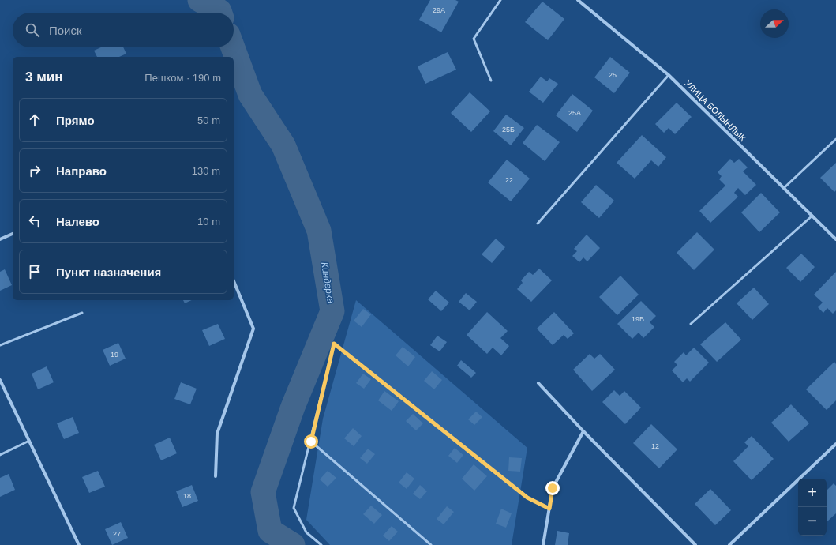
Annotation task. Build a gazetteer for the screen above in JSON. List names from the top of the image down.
{
  "streets": {
    "street": ["УЛИЦА БОЛЫНЛЫК"]
  },
  "water": ["Киндерка"],
  "house_numbers": [
    "29А",
    "25",
    "25А",
    "25Б",
    "22",
    "19В",
    "19",
    "12",
    "18",
    "27"
  ],
  "north": "right",
  "page": {
    "search": "Поиск",
    "heading": ["3 мин", "Пешком · 190 m"],
    "list": [
      ["Прямо", "50 m"],
      ["Направо", "130 m"],
      ["Налево", "10 m"],
      "Пункт назначения"
    ],
    "map_buttons": ["+", "−"]
  }
}
